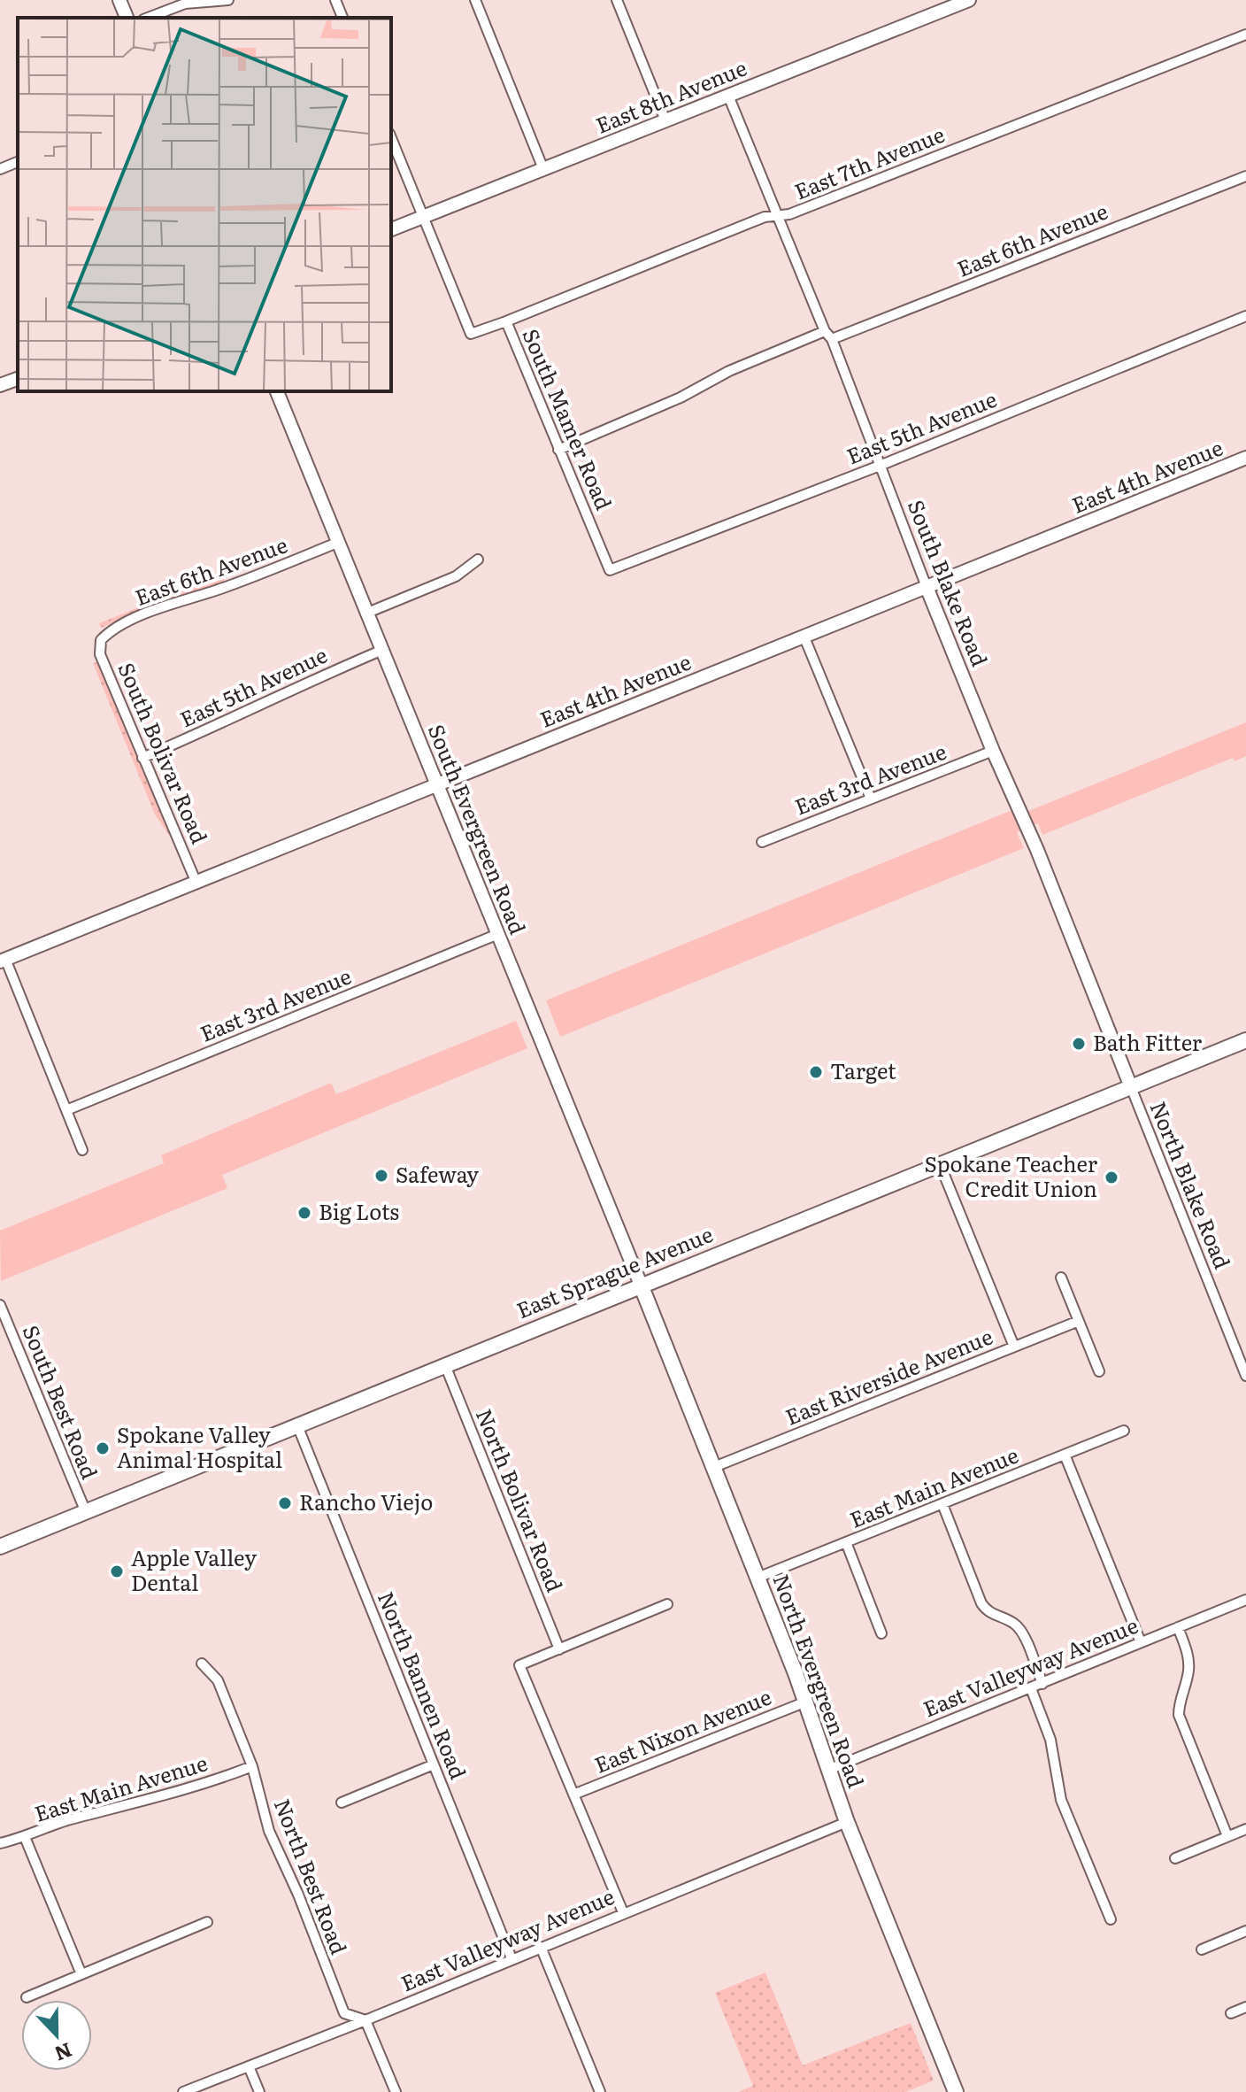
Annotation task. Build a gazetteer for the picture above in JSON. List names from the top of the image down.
{
  "streets": {
    "main road": ["East Sprague Avenue", "North Evergreen Road"],
    "street": [
      "East 8th Avenue",
      "East 7th Avenue",
      "East 6th Avenue",
      "South Mamer Road",
      "East 5th Avenue",
      "East 4th Avenue",
      "South Blake Road",
      "South Bolivar Road",
      "East 3rd Avenue",
      "South Evergreen Road",
      "North Blake Road",
      "East Riverside Avenue",
      "South Best Road",
      "East Main Avenue",
      "North Bolivar Road",
      "East Valleyway Avenue",
      "North Bannen Road",
      "East Nixon Avenue",
      "North Best Road"
    ]
  },
  "crossings": [
    ["East 8th Avenue", "South Mamer Road"],
    ["East 8th Avenue", "South Blake Road"],
    ["East 7th Avenue", "South Mamer Road"],
    ["East 7th Avenue", "South Blake Road"],
    ["East 6th Avenue", "South Blake Road"],
    ["East 6th Avenue", "South Bolivar Road"],
    ["East 6th Avenue", "South Evergreen Road"],
    ["South Mamer Road", "East 5th Avenue"],
    ["East 5th Avenue", "South Blake Road"],
    ["East 5th Avenue", "South Bolivar Road"],
    ["East 5th Avenue", "South Evergreen Road"],
    ["East 4th Avenue", "South Blake Road"],
    ["East 4th Avenue", "South Bolivar Road"],
    ["East 4th Avenue", "South Evergreen Road"],
    ["South Blake Road", "East 3rd Avenue"],
    ["South Blake Road", "North Blake Road"],
    ["South Blake Road", "East Sprague Avenue"],
    ["East 3rd Avenue", "South Evergreen Road"],
    ["South Evergreen Road", "East Sprague Avenue"],
    ["South Evergreen Road", "North Evergreen Road"],
    ["North Blake Road", "East Sprague Avenue"],
    ["East Sprague Avenue", "South Best Road"],
    ["East Sprague Avenue", "North Bolivar Road"],
    ["East Sprague Avenue", "North Evergreen Road"],
    ["East Sprague Avenue", "North Bannen Road"],
    ["East Riverside Avenue", "North Evergreen Road"],
    ["East Main Avenue", "North Evergreen Road"],
    ["East Main Avenue", "North Best Road"],
    ["East Valleyway Avenue", "North Evergreen Road"],
    ["East Valleyway Avenue", "North Bannen Road"],
    ["East Valleyway Avenue", "North Best Road"],
    ["North Evergreen Road", "East Nixon Avenue"]
  ],
  "places": [
    "Bath Fitter",
    "Target",
    "Safeway",
    "Spokane Teacher Credit Union",
    "Big Lots",
    "Spokane Valley Animal Hospital",
    "Rancho Viejo",
    "Apple Valley Dental"
  ],
  "north": "bottom"
}
